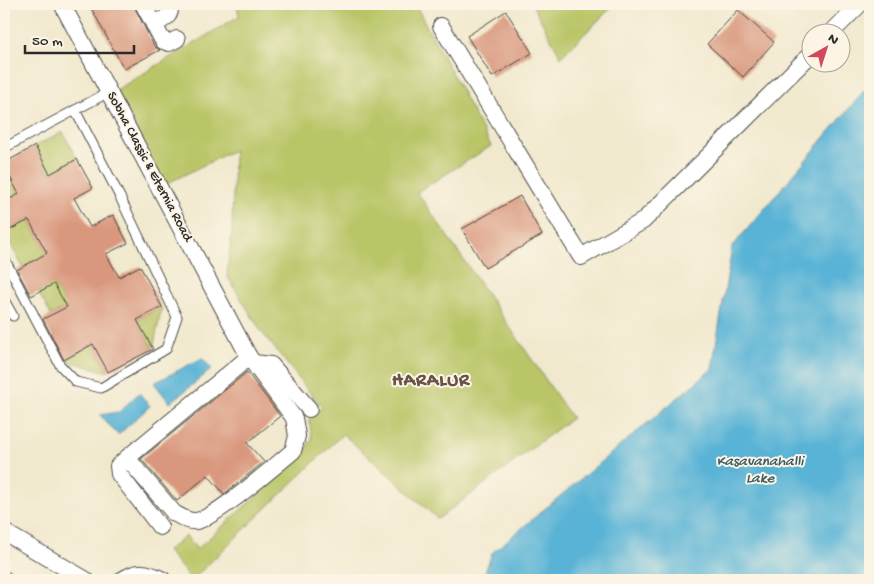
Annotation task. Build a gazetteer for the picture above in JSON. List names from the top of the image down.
{
  "streets": {
    "street": ["Sobha Classic & Eternia Road"]
  },
  "districts": ["HARALUR"],
  "water": ["Kasavanahalli Lake"],
  "scale_bar": "50 m",
  "north": "top right"
}
